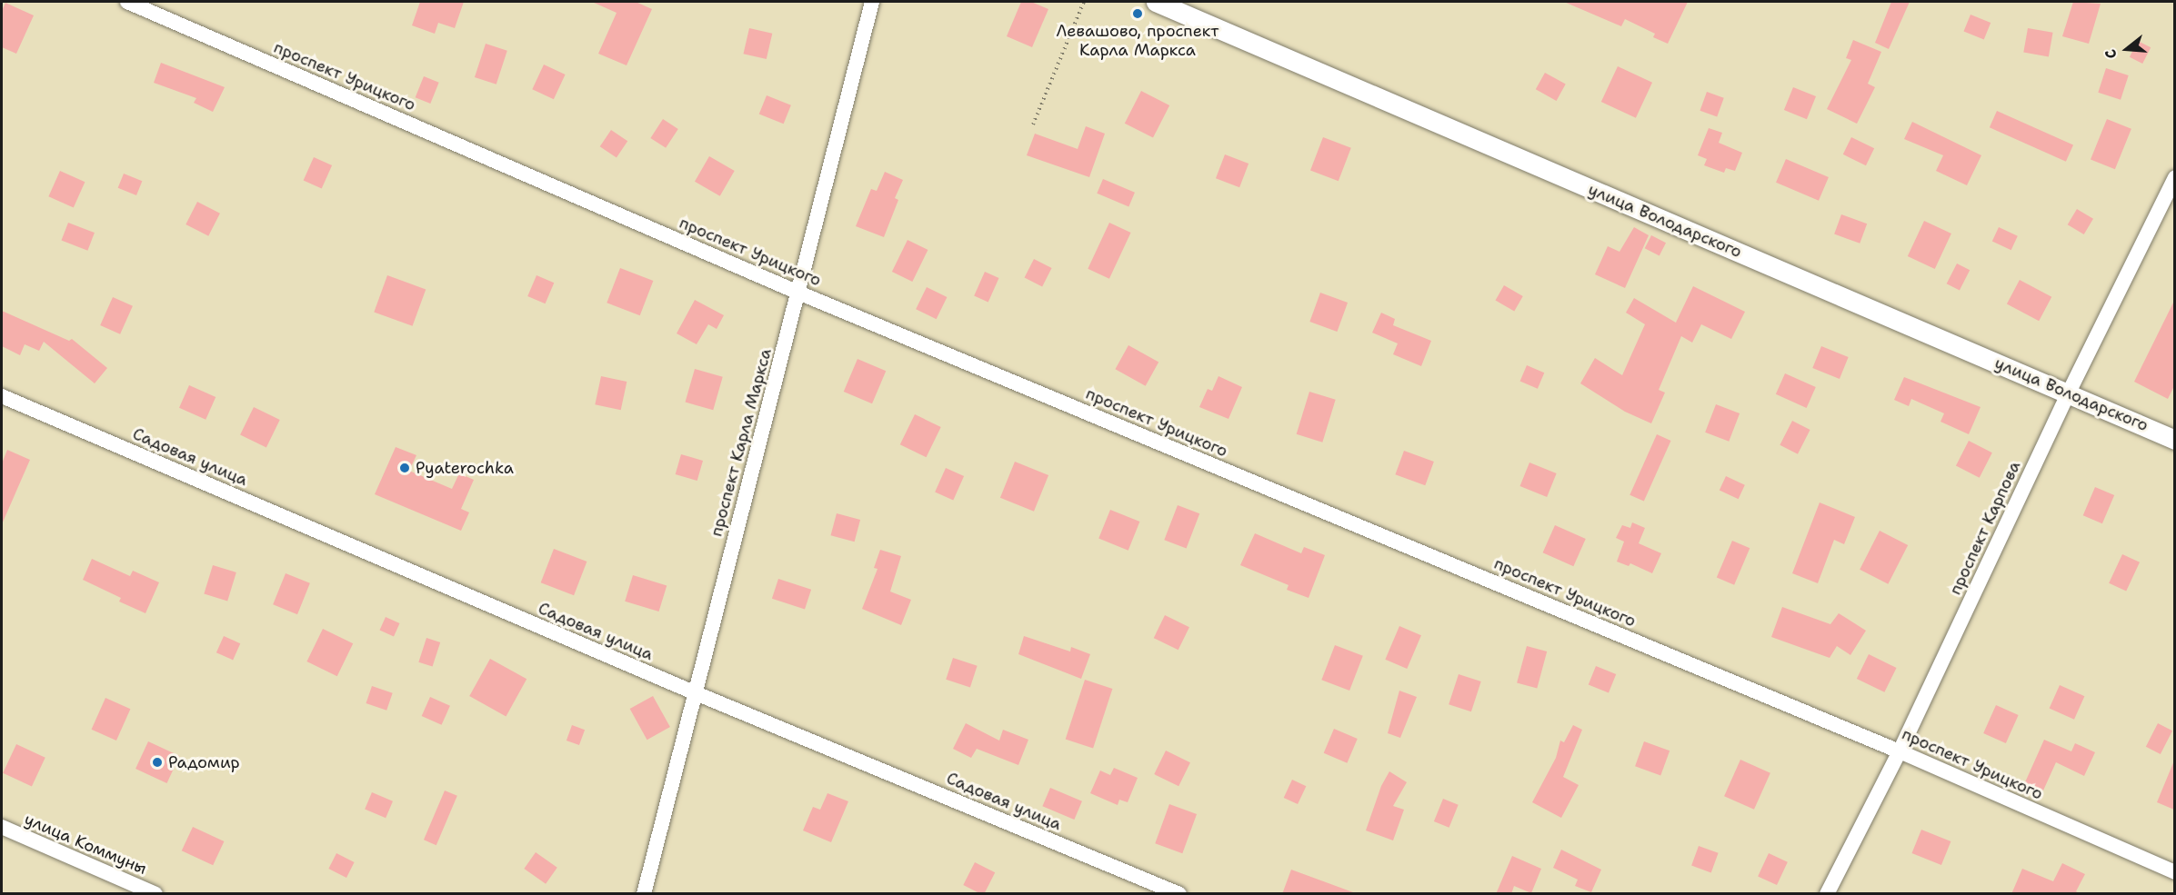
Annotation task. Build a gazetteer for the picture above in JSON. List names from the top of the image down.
{
  "streets": {
    "street": [
      "проспект Урицкого",
      "улица Володарского",
      "проспект Карла Маркса",
      "Садовая улица",
      "проспект Карпова",
      "улица Коммуны"
    ]
  },
  "crossings": [
    ["проспект Урицкого", "проспект Карла Маркса"],
    ["проспект Урицкого", "проспект Карпова"],
    ["улица Володарского", "проспект Карпова"],
    ["проспект Карла Маркса", "Садовая улица"]
  ],
  "places": ["Левашово, проспект Карла Маркса", "Pyaterochka", "Радомир"],
  "north": "left"
}
